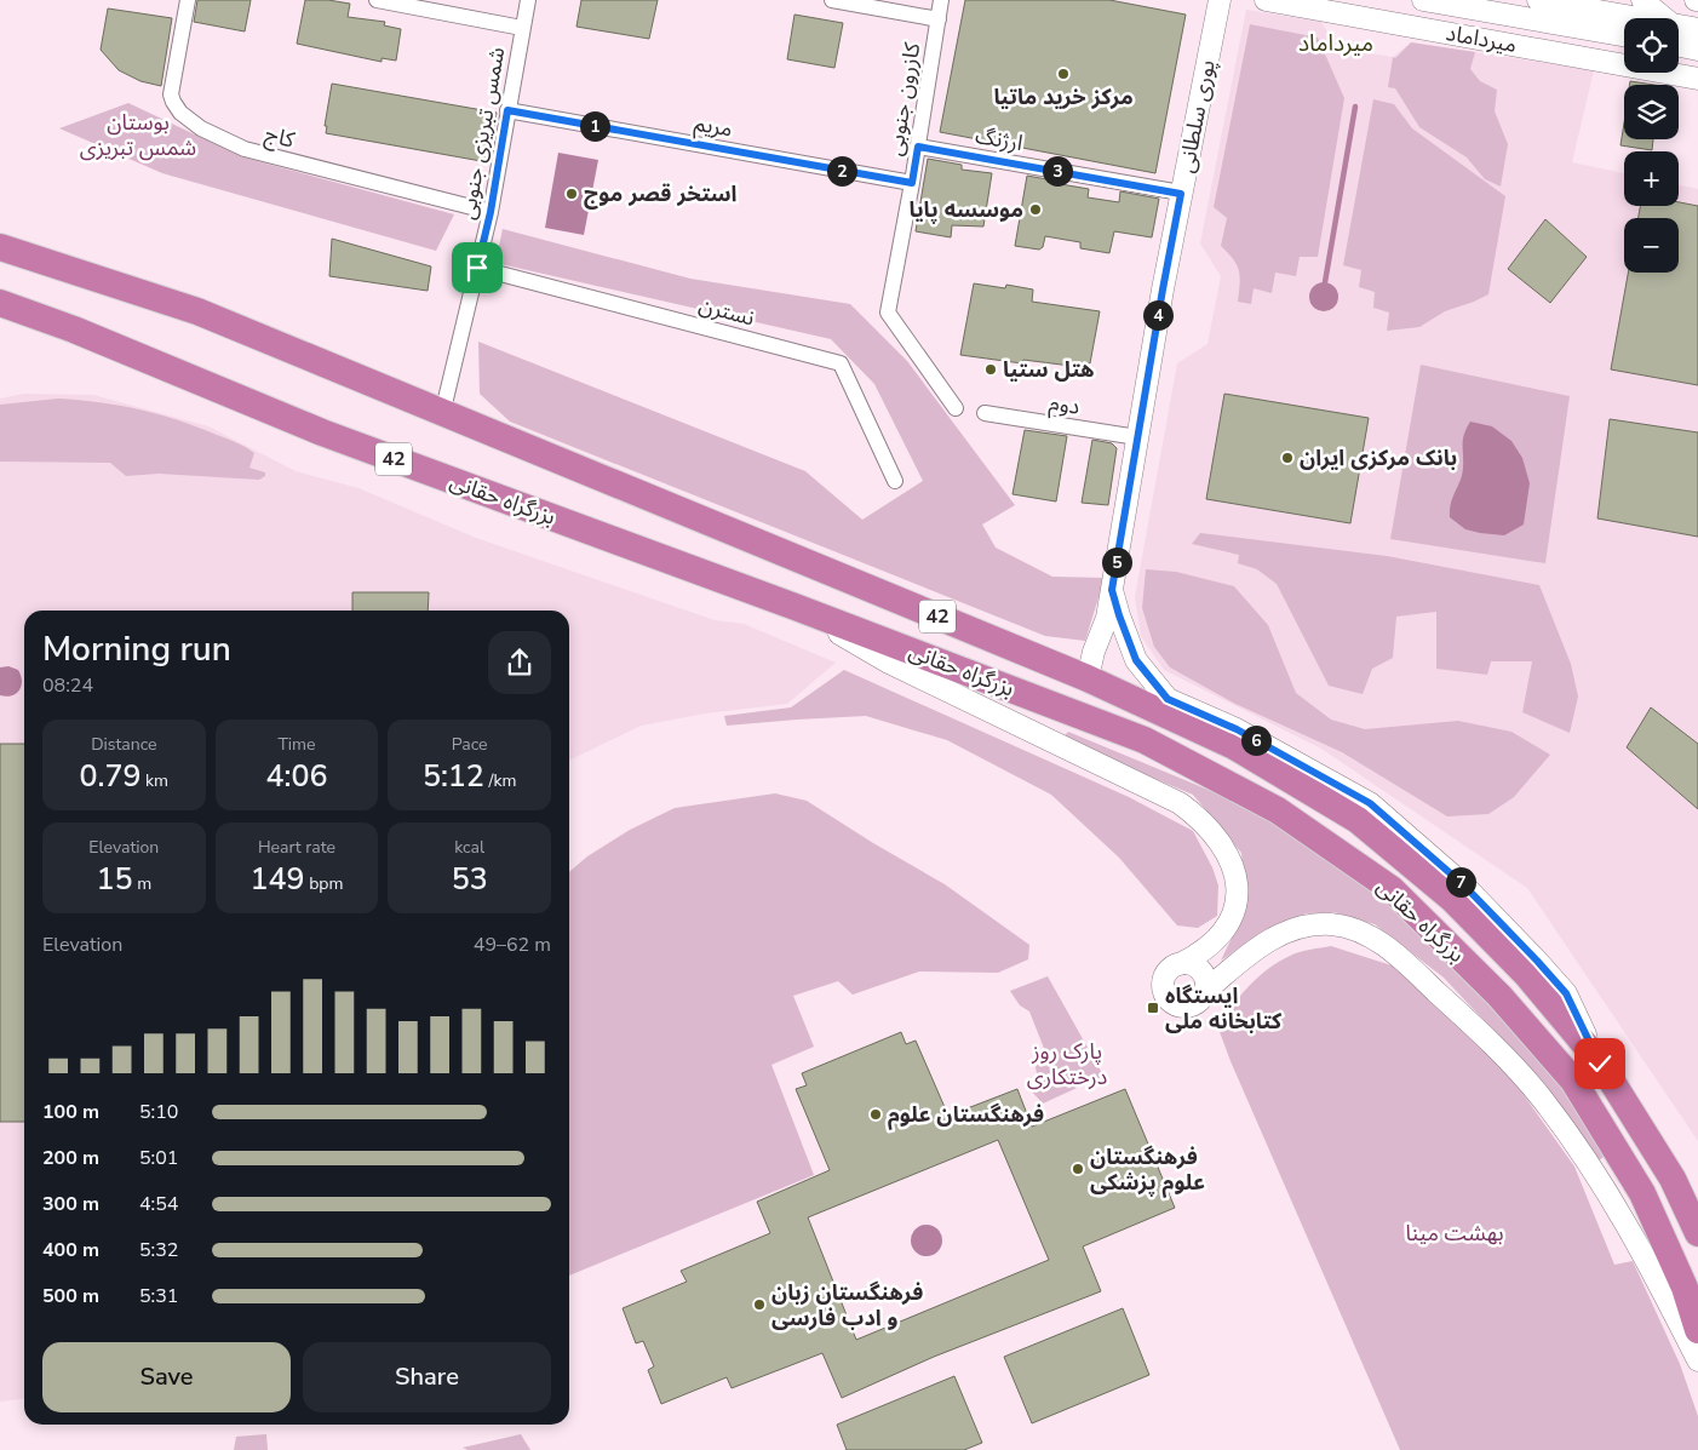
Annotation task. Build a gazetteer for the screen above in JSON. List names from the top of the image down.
{
  "streets": {
    "highway": ["42", "بزرگراه حقانی"],
    "main road": ["میرداماد", "پوری سلطانی"],
    "street": [
      "کازرون جنوبی",
      "مریم",
      "شمس تبریزی جنوبی",
      "کاج",
      "ارژنگ",
      "نسترن",
      "دوم"
    ]
  },
  "crossings": [
    ["کازرون جنوبی", "مریم"],
    ["کازرون جنوبی", "ارژنگ"],
    ["پوری سلطانی", "ارژنگ"],
    ["پوری سلطانی", "دوم"],
    ["پوری سلطانی", "بزرگراه حقانی"],
    ["مریم", "شمس تبریزی جنوبی"],
    ["شمس تبریزی جنوبی", "کاج"],
    ["شمس تبریزی جنوبی", "نسترن"],
    ["شمس تبریزی جنوبی", "بزرگراه حقانی"]
  ],
  "districts": ["میرداماد"],
  "parks": ["بوستان شمس تبریزی", "پارک روز درختکاری", "بهشت مينا"],
  "places": {
    "other": [
      "مرکز خرید ماتیا",
      "استخر قصر موج",
      "موسسه پایا",
      "هتل ستیا",
      "بانک مرکزی ایران",
      "فرهنگستان علوم",
      "فرهنگستان علوم پزشکی",
      "فرهنگستان زبان و ادب فارسی"
    ],
    "transit": ["ایستگاه کتابخانه ملی"]
  },
  "page": {
    "map_buttons": ["+", "−"],
    "pins": [
      "1",
      "2",
      "3",
      "4",
      "5",
      "6",
      "7"
    ],
    "heading": ["Morning run", "08:24"],
    "stats": [
      ["Distance", "0.79 km"],
      ["Time", "4:06"],
      ["Pace", "5:12 /km"],
      ["Elevation", "15 m"],
      ["Heart rate", "149 bpm"],
      ["kcal", "53"]
    ],
    "chart": ["Elevation", "49–62 m"],
    "list": [
      {
        "name": "100 m",
        "note": "5:10"
      },
      {
        "name": "200 m",
        "note": "5:01"
      },
      {
        "name": "300 m",
        "note": "4:54"
      },
      {
        "name": "400 m",
        "note": "5:32"
      },
      {
        "name": "500 m",
        "note": "5:31"
      }
    ],
    "buttons": ["Save", "Share"]
  }
}
